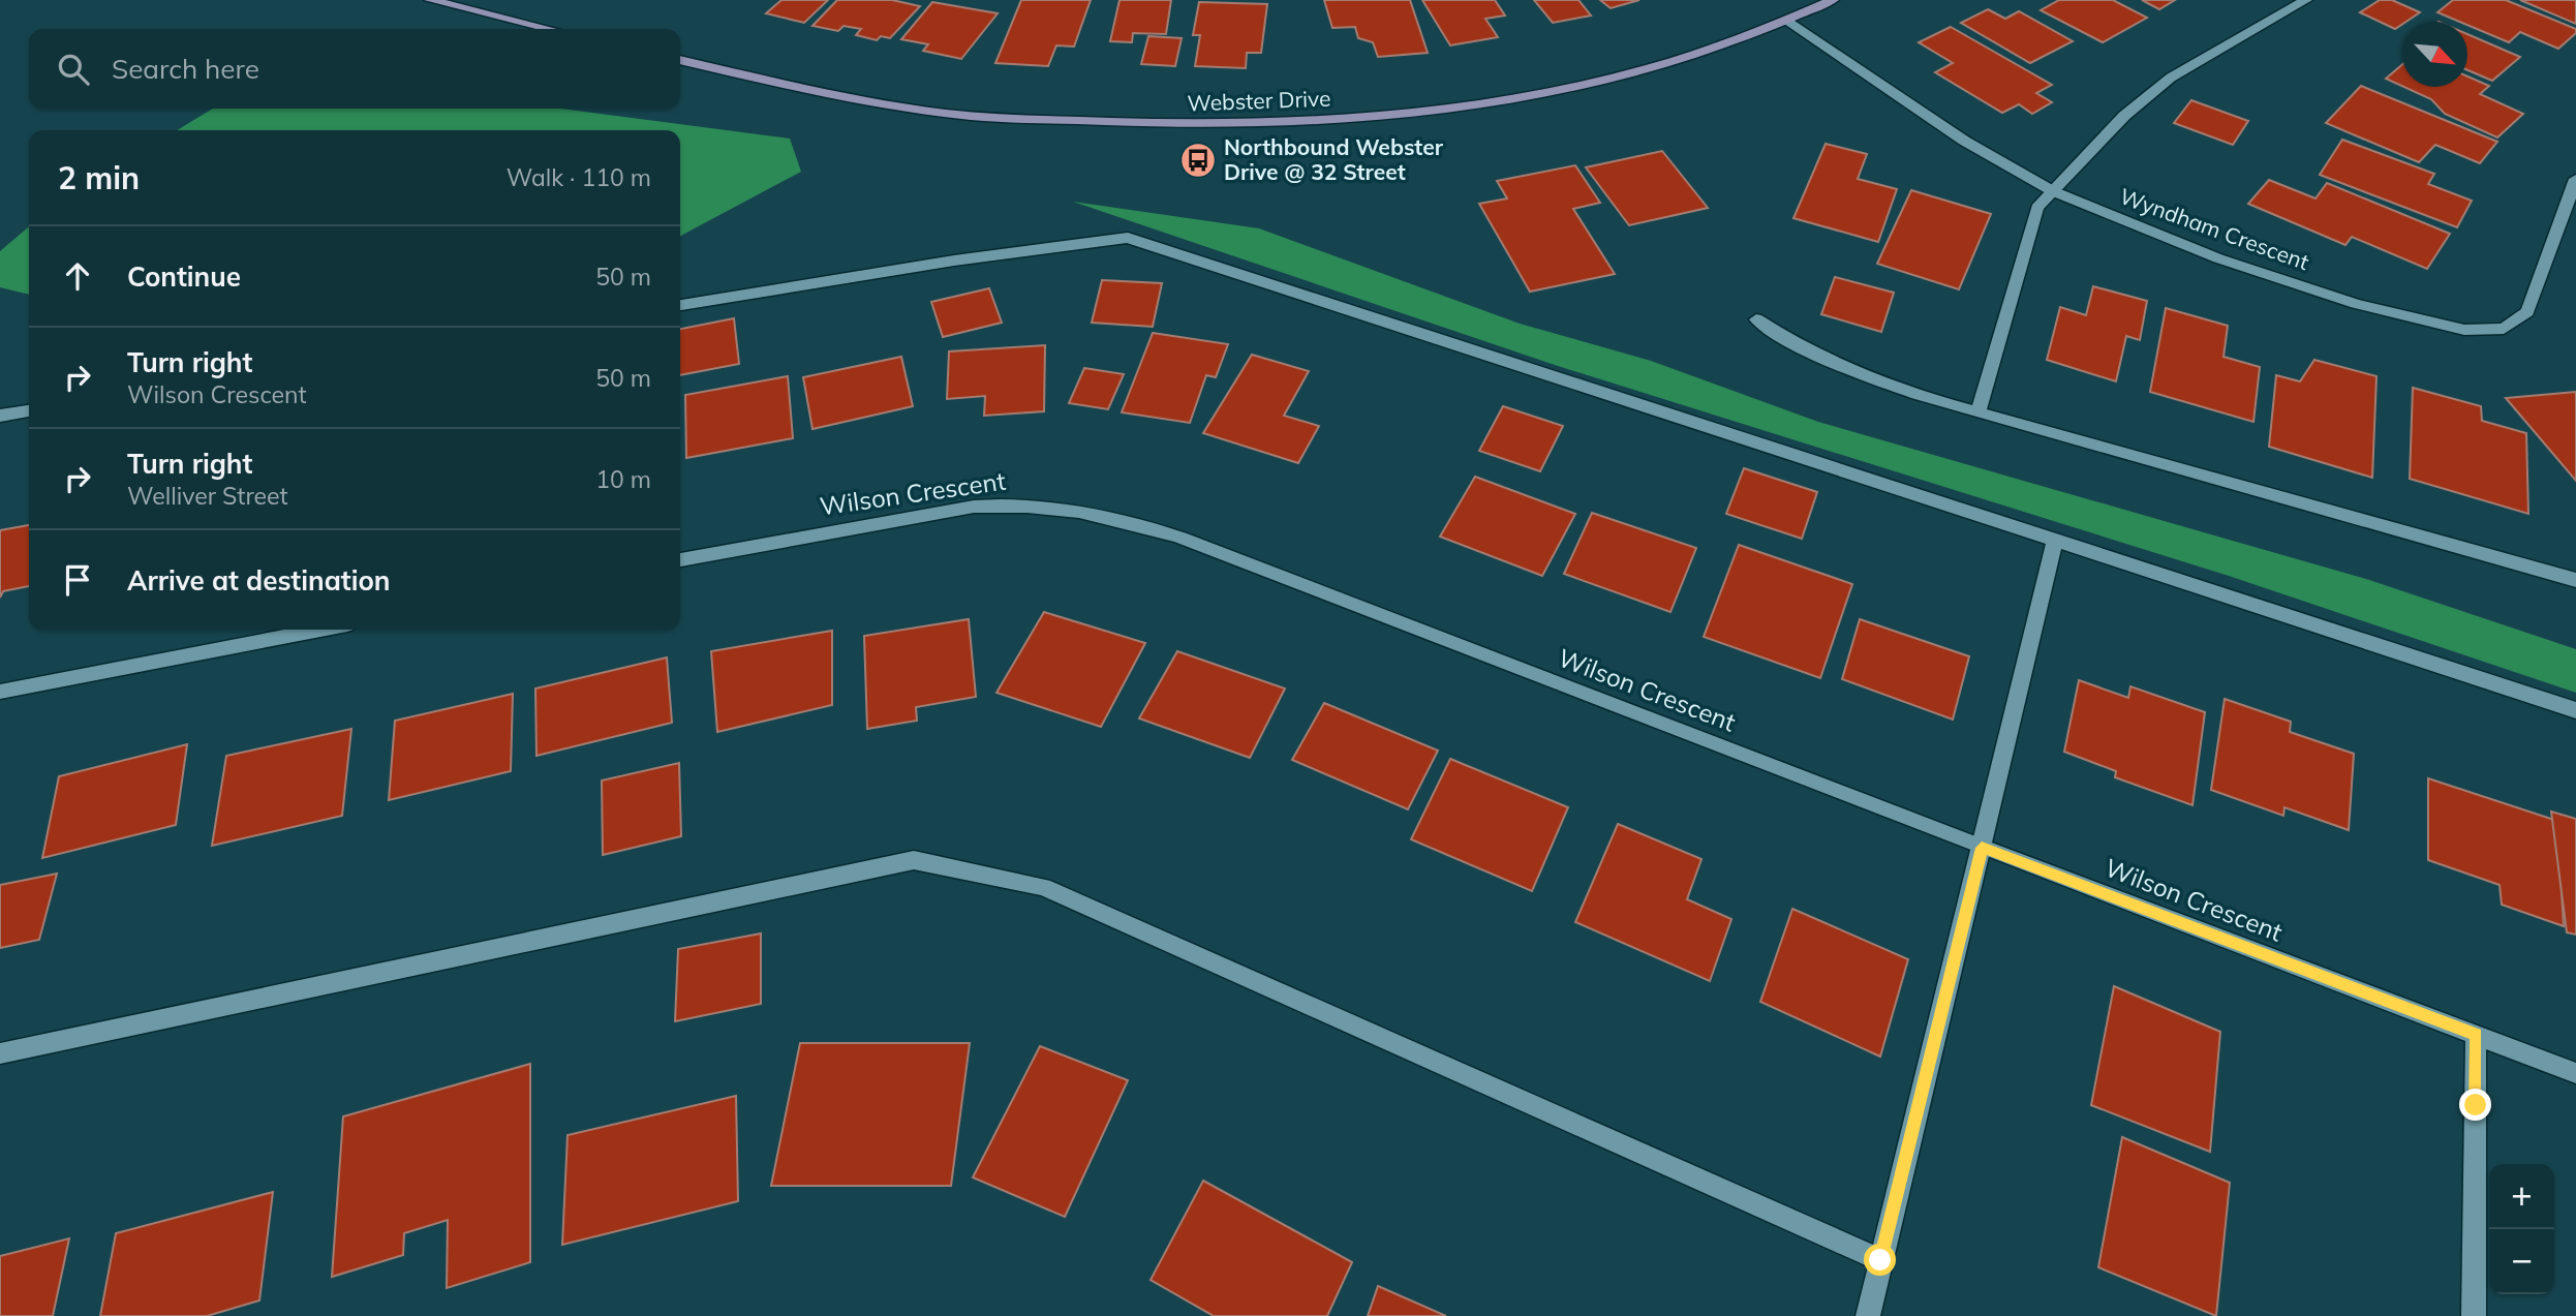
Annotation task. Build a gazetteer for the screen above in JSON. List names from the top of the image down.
{
  "streets": {
    "street": ["Webster Drive", "Wyndham Crescent", "Wilson Crescent"]
  },
  "crossings": [
    ["Webster Drive", "Wyndham Crescent"]
  ],
  "places": {
    "bus stop": ["Northbound Webster Drive @ 32 Street"]
  },
  "north": "bottom right",
  "page": {
    "search": "Search here",
    "heading": ["2 min", "Walk · 110 m"],
    "list": [
      ["Continue", "50 m"],
      ["Turn right", "Wilson Crescent", "50 m"],
      ["Turn right", "Welliver Street", "10 m"],
      "Arrive at destination"
    ],
    "map_buttons": ["+", "−"]
  }
}
